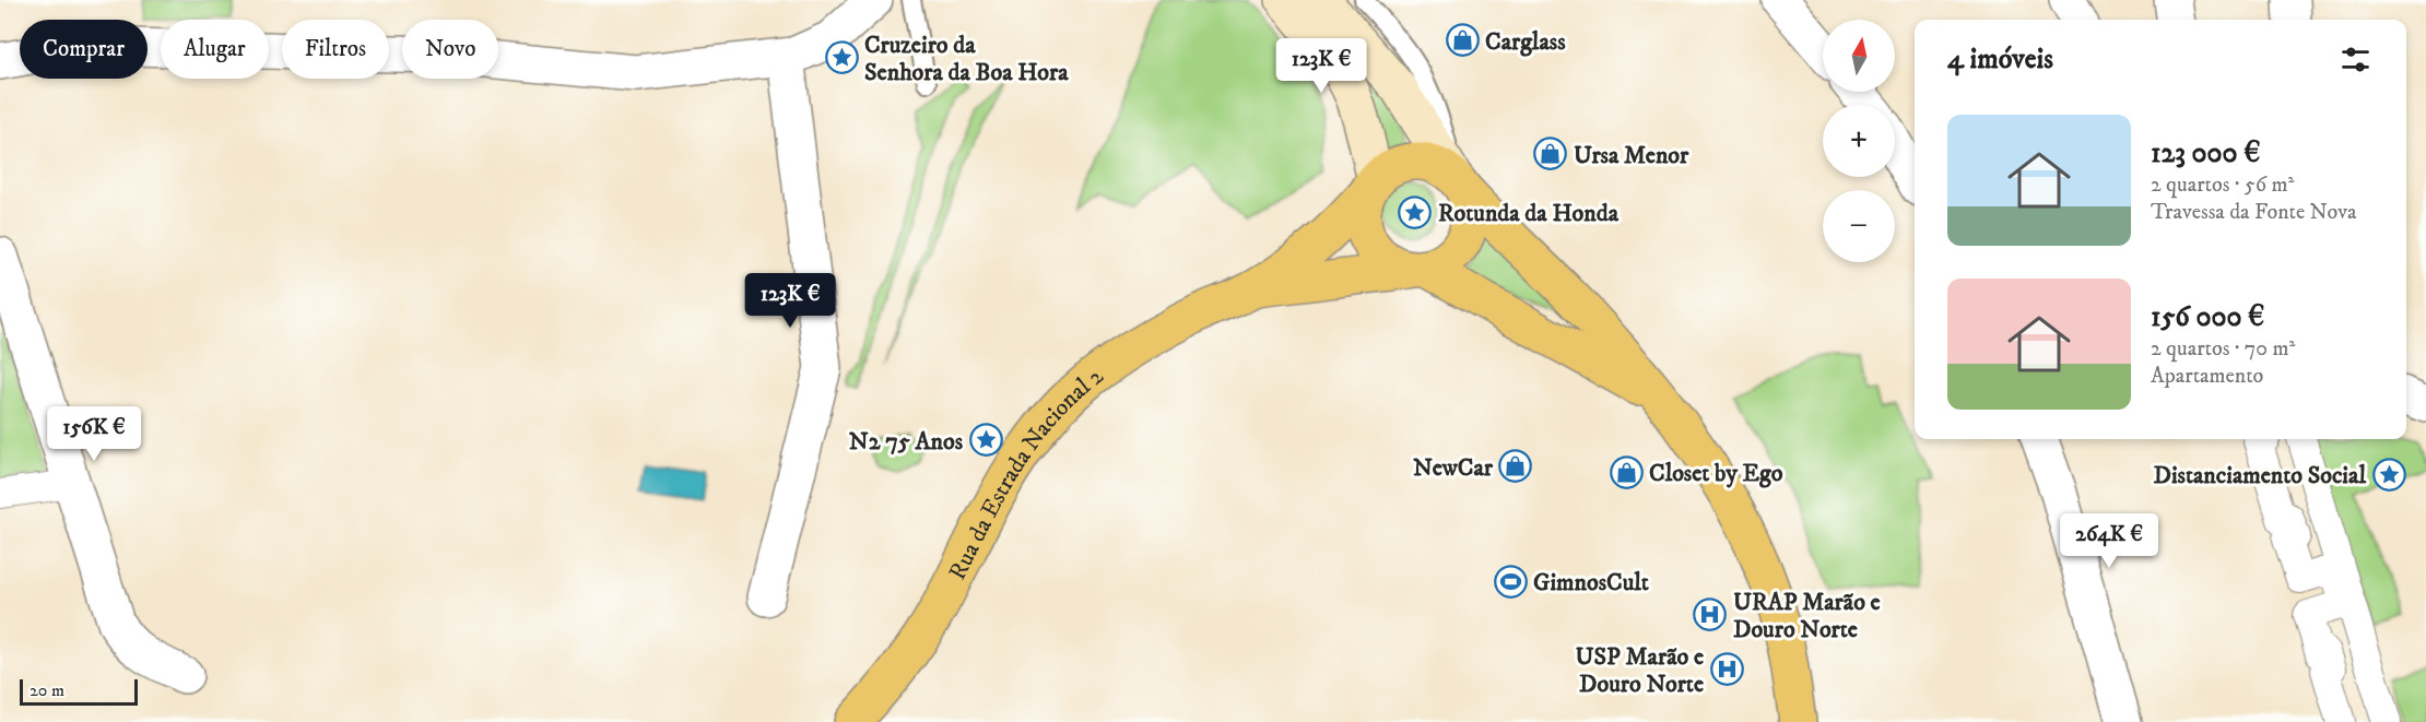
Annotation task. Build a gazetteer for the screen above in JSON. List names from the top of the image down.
{
  "streets": {
    "main road": ["Rua da Estrada Nacional 2"]
  },
  "places": {
    "shop": [
      "Carglass",
      "Ursa Menor",
      "NewCar",
      "Closet by Ego"
    ],
    "place": [
      "Cruzeiro da Senhora da Boa Hora",
      "Rotunda da Honda",
      "N2 75 Anos",
      "Distanciamento Social"
    ],
    "sports": ["GimnosCult"],
    "hospital": ["URAP Marão e Douro Norte", "USP Marão e Douro Norte"]
  },
  "scale_bar": "20 m",
  "north": "top",
  "page": {
    "map_buttons": ["+", "−"],
    "chip": [
      "Comprar",
      "Alugar",
      "Filtros",
      "Novo"
    ],
    "heading": "4 imóveis",
    "price": [
      "123K €",
      "123K €",
      "156K €",
      "264K €"
    ],
    "list": [
      {
        "name": "123 000 €",
        "note": "2 quartos · 56 m² · Travessa da Fonte Nova"
      },
      {
        "name": "156 000 €",
        "note": "2 quartos · 70 m² · Apartamento"
      }
    ],
    "scale": "20 m"
  }
}
